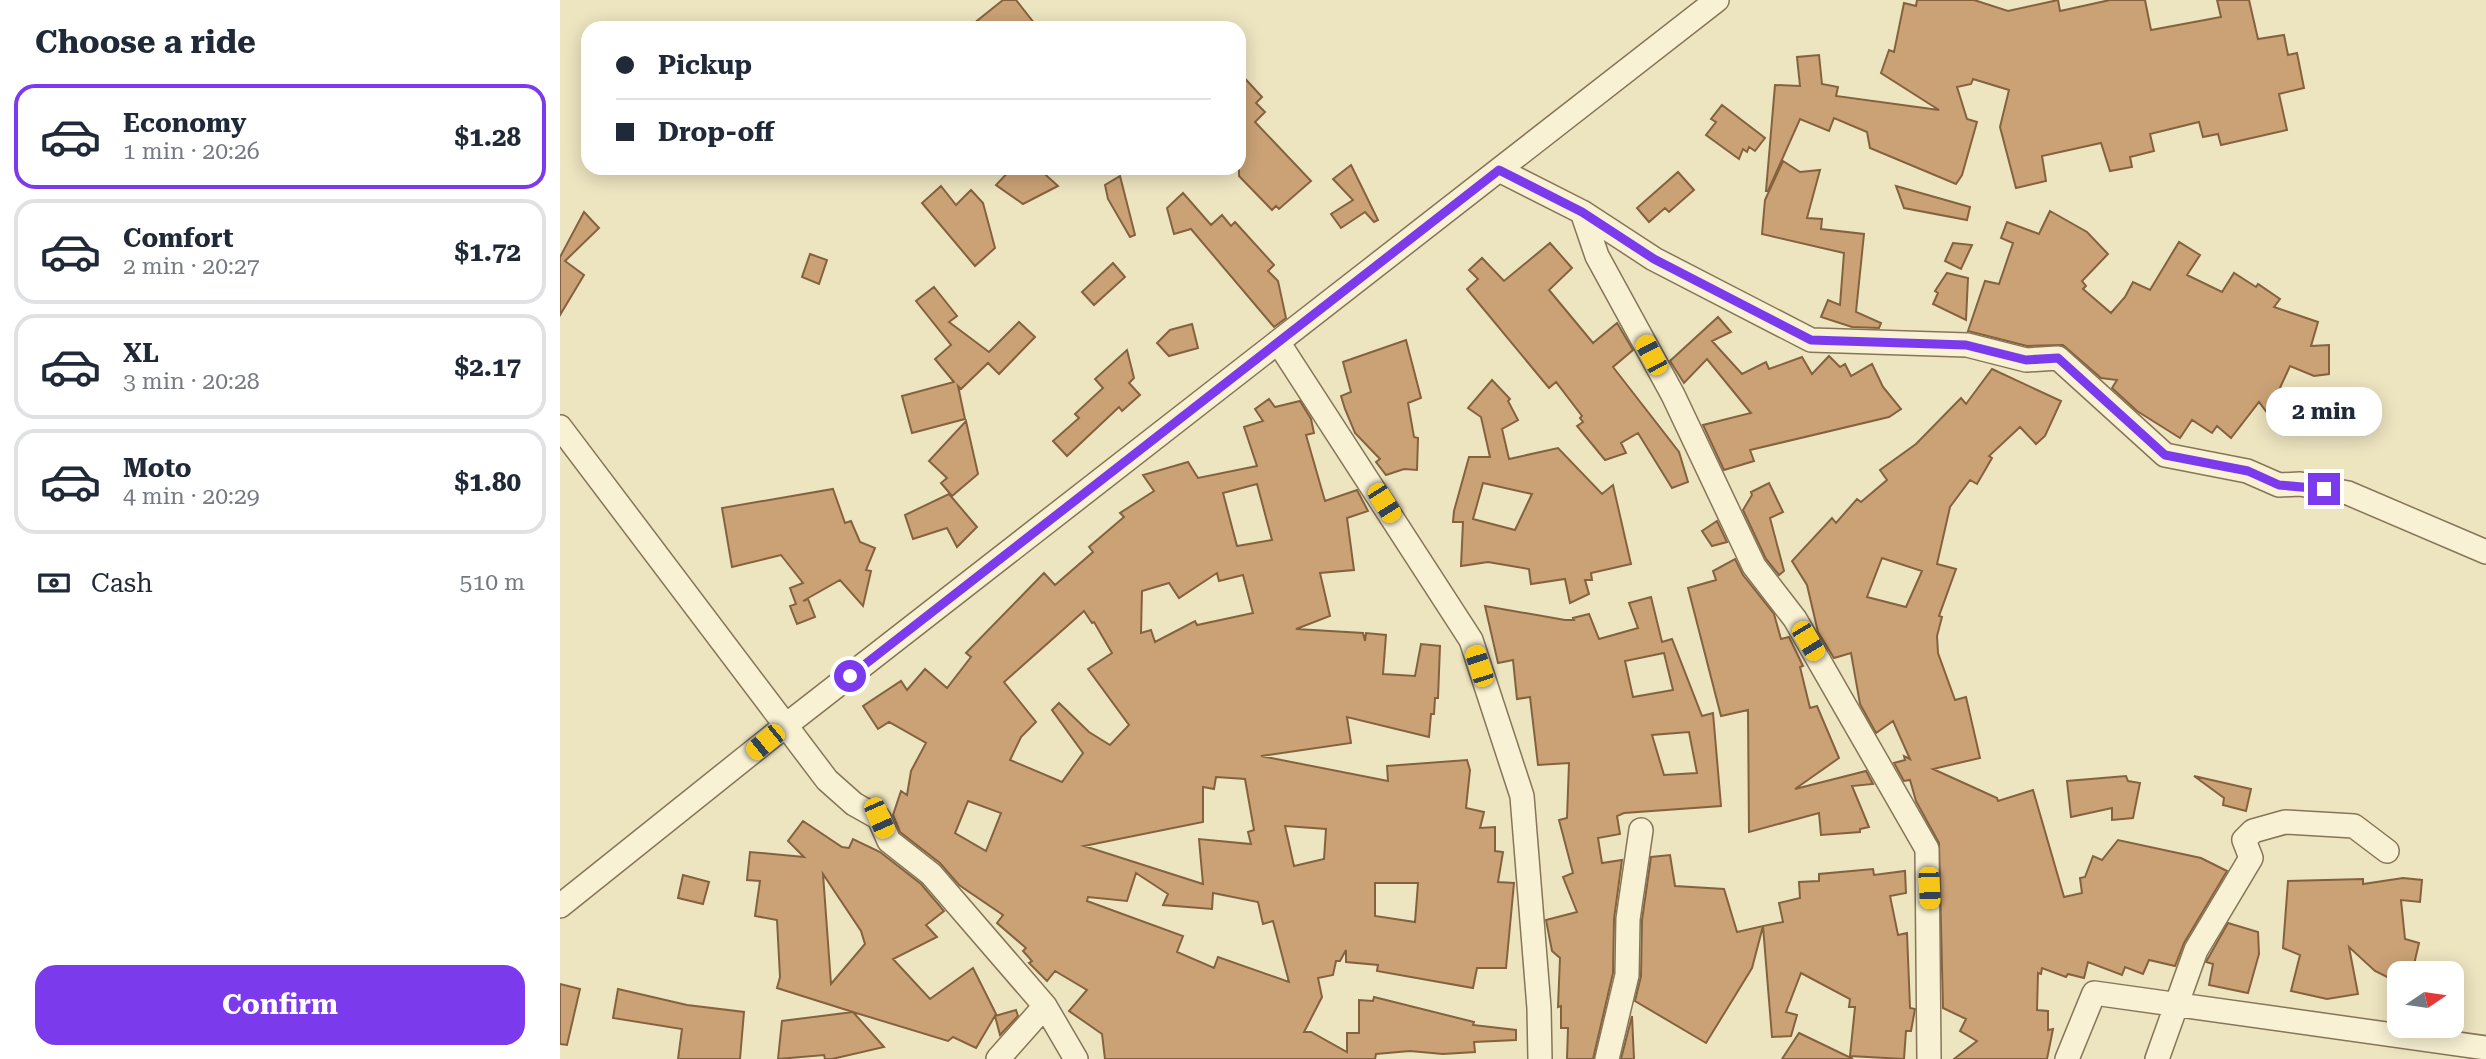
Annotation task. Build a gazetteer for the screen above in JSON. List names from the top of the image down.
{
  "north": "right",
  "page": {
    "heading": "Choose a ride",
    "banner": ["Pickup", "Drop-off"],
    "list": [
      {
        "name": "Economy",
        "note": "1 min · 20:26",
        "value": "$1.28"
      },
      {
        "name": "Comfort",
        "note": "2 min · 20:27",
        "value": "$1.72"
      },
      {
        "name": "XL",
        "note": "3 min · 20:28",
        "value": "$2.17"
      },
      {
        "name": "Moto",
        "note": "4 min · 20:29",
        "value": "$1.80"
      }
    ],
    "bubble": "2 min",
    "pay": ["Cash", "510 m"],
    "buttons": "Confirm"
  }
}
